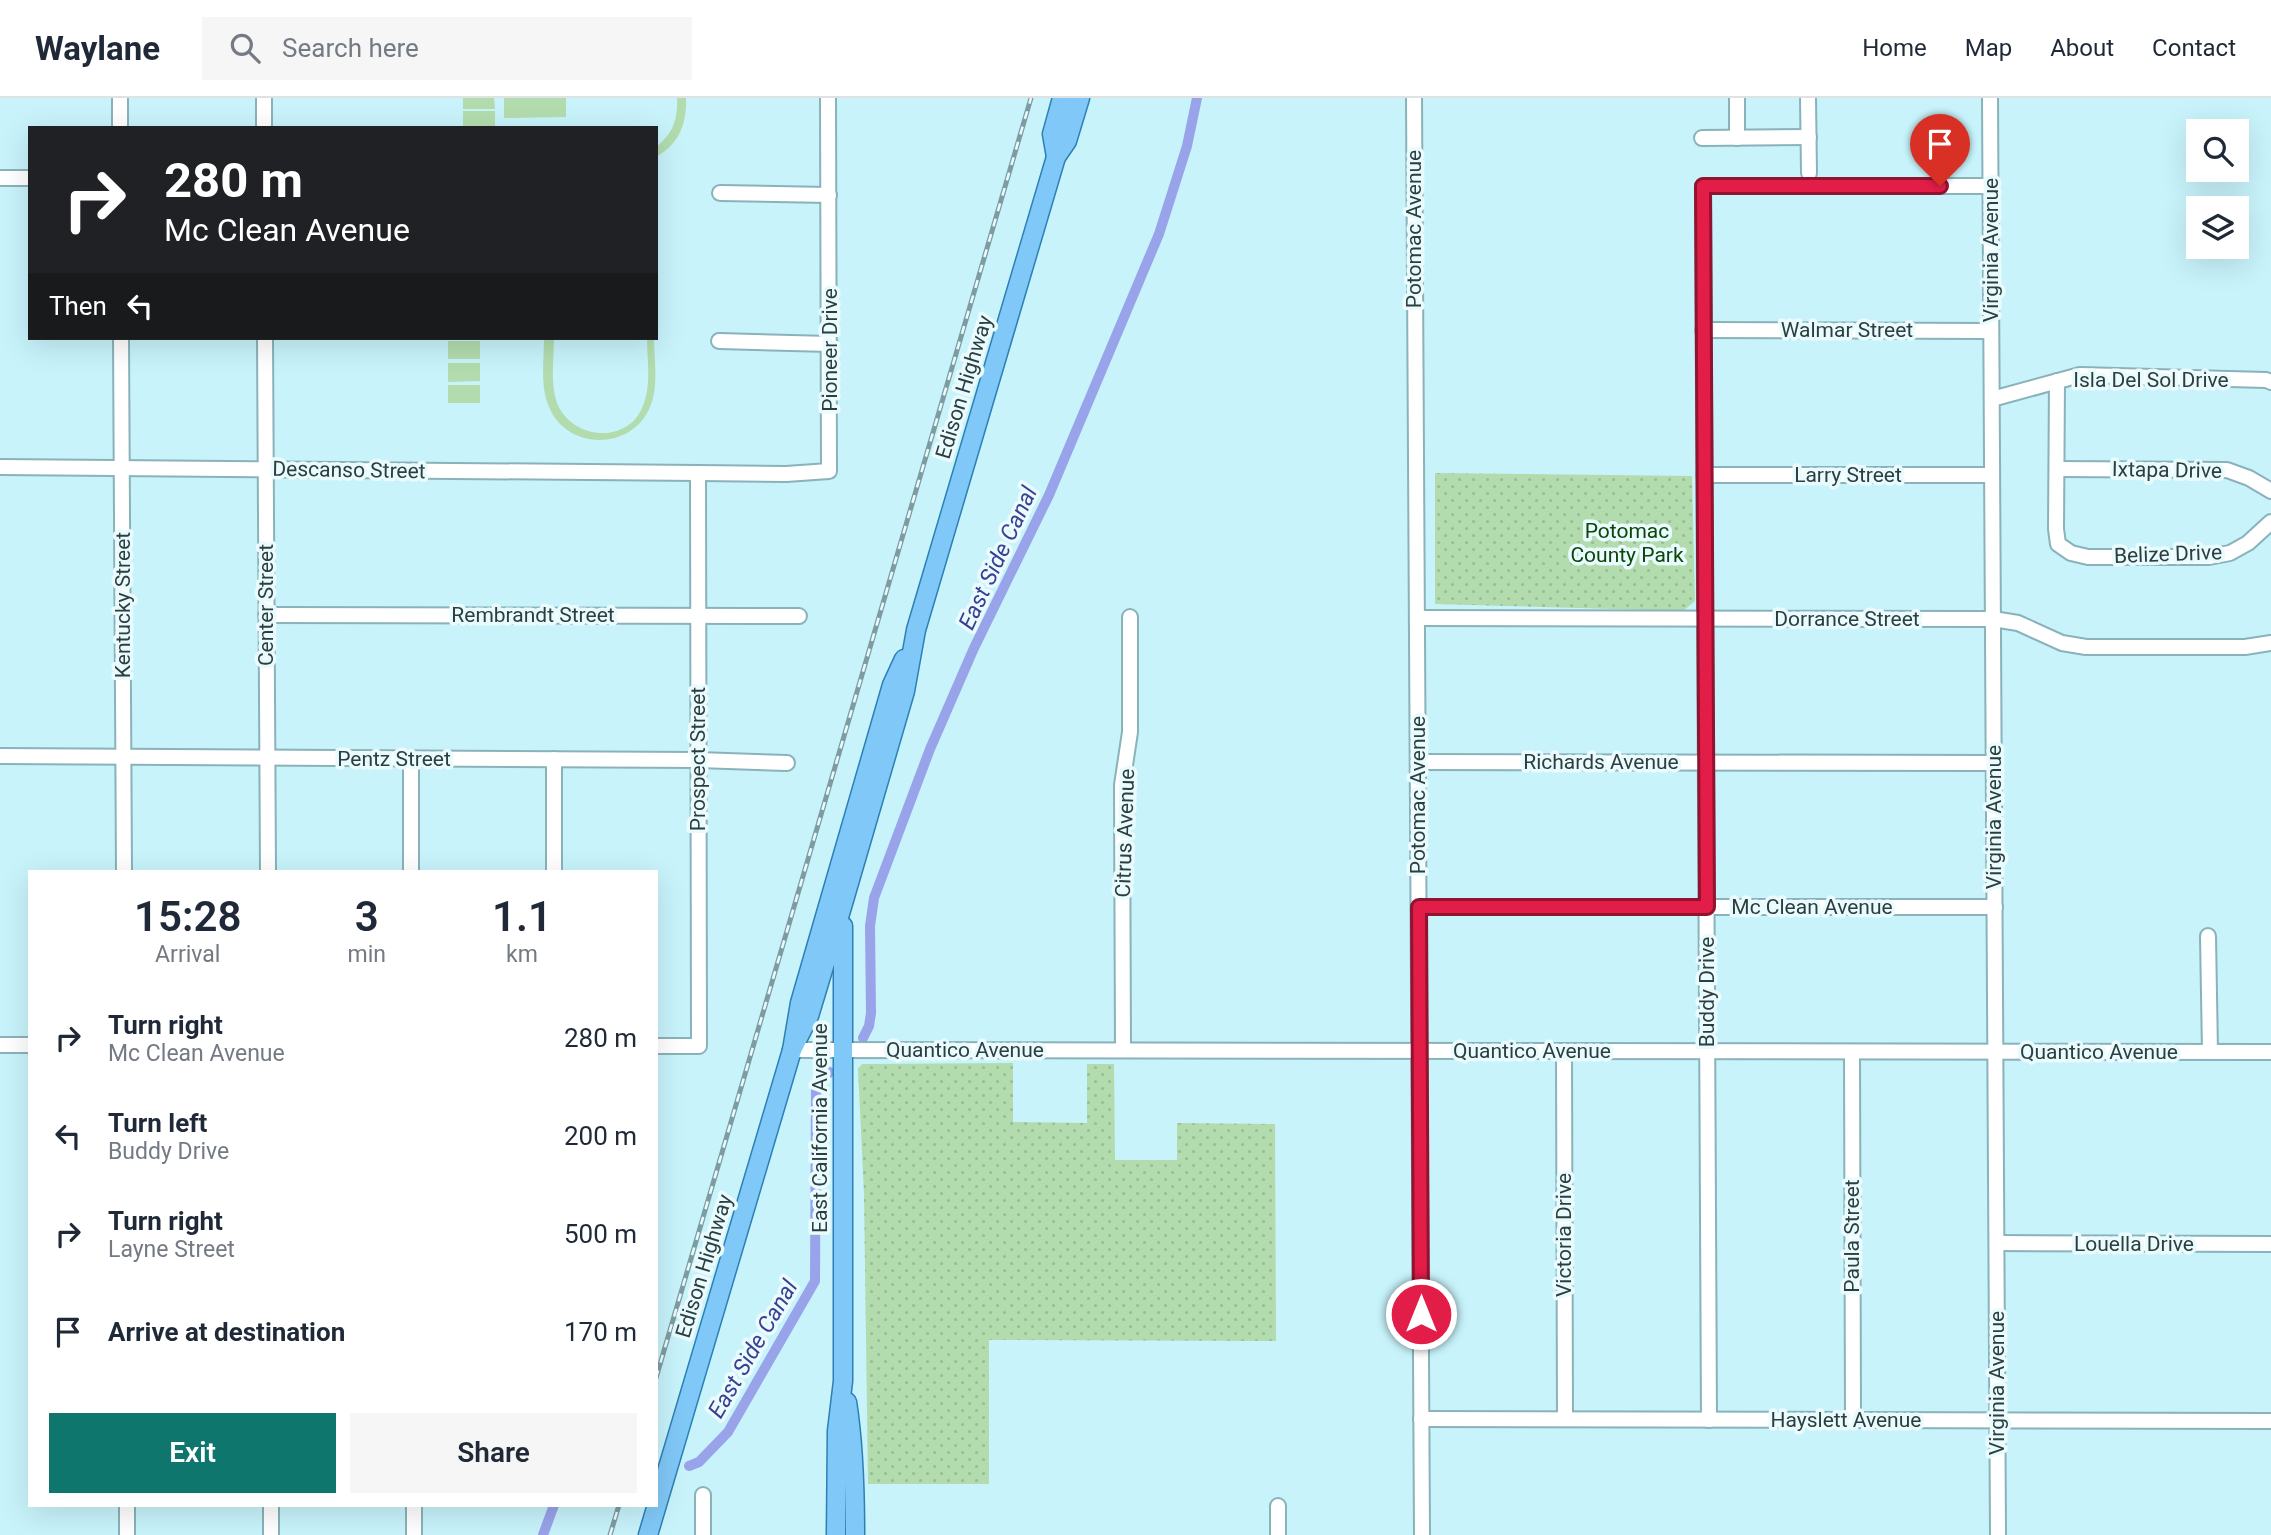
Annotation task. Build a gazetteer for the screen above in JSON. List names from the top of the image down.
{
  "streets": {
    "main road": ["Edison Highway", "East California Avenue"],
    "street": [
      "Potomac Avenue",
      "Virginia Avenue",
      "Walmar Street",
      "Pioneer Drive",
      "Isla Del Sol Drive",
      "Descanso Street",
      "Ixtapa Drive",
      "Larry Street",
      "Belize Drive",
      "Kentucky Street",
      "Center Street",
      "Rembrandt Street",
      "Dorrance Street",
      "Pentz Street",
      "Prospect Street",
      "Richards Avenue",
      "Citrus Avenue",
      "Mc Clean Avenue",
      "Buddy Drive",
      "Quantico Avenue",
      "Victoria Drive",
      "Paula Street",
      "Louella Drive",
      "Hayslett Avenue"
    ]
  },
  "crossings": [
    ["Potomac Avenue", "Dorrance Street"],
    ["Potomac Avenue", "Richards Avenue"],
    ["Potomac Avenue", "Mc Clean Avenue"],
    ["Potomac Avenue", "Quantico Avenue"],
    ["Potomac Avenue", "Hayslett Avenue"],
    ["Virginia Avenue", "Walmar Street"],
    ["Virginia Avenue", "Isla Del Sol Drive"],
    ["Virginia Avenue", "Larry Street"],
    ["Virginia Avenue", "Dorrance Street"],
    ["Virginia Avenue", "Richards Avenue"],
    ["Virginia Avenue", "Mc Clean Avenue"],
    ["Virginia Avenue", "Buddy Drive"],
    ["Virginia Avenue", "Quantico Avenue"],
    ["Virginia Avenue", "Louella Drive"],
    ["Virginia Avenue", "Hayslett Avenue"],
    ["Walmar Street", "Buddy Drive"],
    ["Pioneer Drive", "Descanso Street"],
    ["Pioneer Drive", "Prospect Street"],
    ["Edison Highway", "Quantico Avenue"],
    ["Edison Highway", "East California Avenue"],
    ["Descanso Street", "Kentucky Street"],
    ["Descanso Street", "Center Street"],
    ["Descanso Street", "Prospect Street"],
    ["Ixtapa Drive", "Belize Drive"],
    ["Larry Street", "Buddy Drive"],
    ["Kentucky Street", "Pentz Street"],
    ["Center Street", "Rembrandt Street"],
    ["Center Street", "Pentz Street"],
    ["Rembrandt Street", "Prospect Street"],
    ["Dorrance Street", "Buddy Drive"],
    ["Pentz Street", "Prospect Street"],
    ["Richards Avenue", "Buddy Drive"],
    ["Citrus Avenue", "Quantico Avenue"],
    ["Mc Clean Avenue", "Buddy Drive"],
    ["Buddy Drive", "Quantico Avenue"],
    ["Buddy Drive", "Hayslett Avenue"],
    ["Quantico Avenue", "East California Avenue"],
    ["Quantico Avenue", "Victoria Drive"],
    ["Quantico Avenue", "Paula Street"],
    ["Victoria Drive", "Hayslett Avenue"],
    ["Paula Street", "Hayslett Avenue"]
  ],
  "water": ["East Side Canal"],
  "parks": ["Potomac County Park"],
  "page": {
    "header": "Waylane",
    "search": "Search here",
    "nav": [
      "Home",
      "Map",
      "About",
      "Contact"
    ],
    "turn": ["280 m", "Mc Clean Avenue"],
    "then": "Then",
    "eta": [
      "15:28",
      "Arrival",
      "3",
      "min",
      "1.1",
      "km"
    ],
    "list": [
      {
        "name": "Turn right",
        "note": "Mc Clean Avenue",
        "value": "280 m"
      },
      {
        "name": "Turn left",
        "note": "Buddy Drive",
        "value": "200 m"
      },
      {
        "name": "Turn right",
        "note": "Layne Street",
        "value": "500 m"
      },
      {
        "name": "Arrive at destination",
        "value": "170 m"
      }
    ],
    "buttons": ["Exit", "Share"]
  }
}
